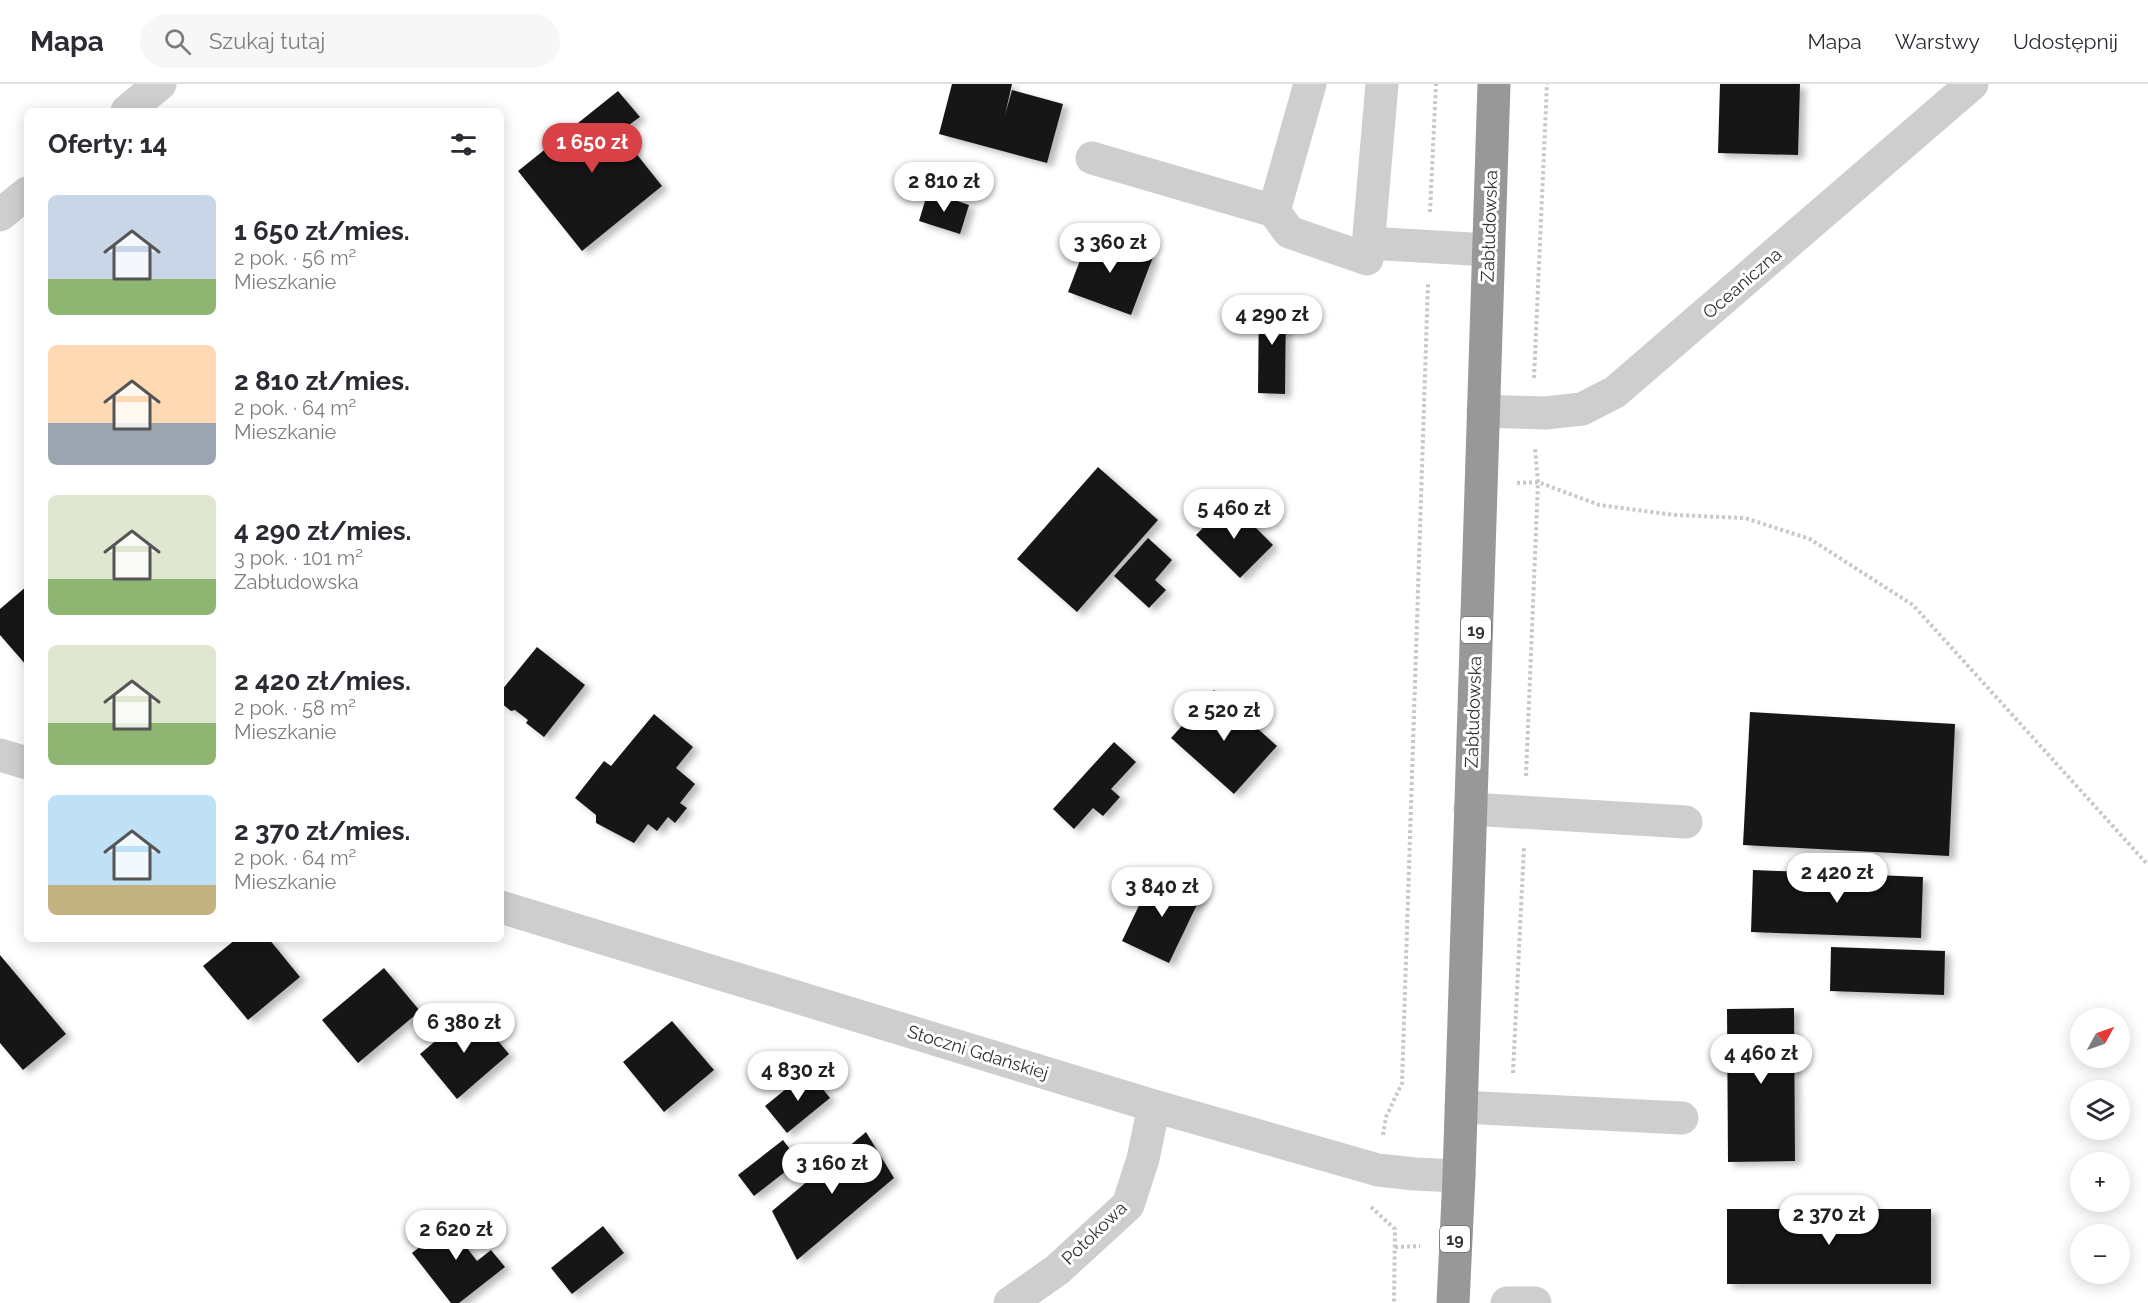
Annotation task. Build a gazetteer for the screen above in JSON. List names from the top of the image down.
{
  "streets": {
    "highway": ["Zabłudowska", "19"],
    "street": ["Oceaniczna", "Stoczni Gdańskiej", "Potokowa"]
  },
  "crossings": [
    ["Zabłudowska", "Oceaniczna"],
    ["Zabłudowska", "Stoczni Gdańskiej"],
    ["Stoczni Gdańskiej", "Potokowa"]
  ],
  "north": "top right",
  "page": {
    "header": "Mapa",
    "search": "Szukaj tutaj",
    "nav": ["Mapa", "Warstwy", "Udostępnij"],
    "heading": "Oferty: 14",
    "price": [
      "1 650 zł",
      "2 810 zł",
      "3 360 zł",
      "4 290 zł",
      "5 460 zł",
      "2 520 zł",
      "2 420 zł",
      "3 840 zł",
      "6 380 zł",
      "4 460 zł",
      "4 830 zł",
      "3 160 zł",
      "2 370 zł",
      "2 620 zł"
    ],
    "list": [
      {
        "name": "1 650 zł/mies.",
        "note": "2 pok. · 56 m² · Mieszkanie"
      },
      {
        "name": "2 810 zł/mies.",
        "note": "2 pok. · 64 m² · Mieszkanie"
      },
      {
        "name": "4 290 zł/mies.",
        "note": "3 pok. · 101 m² · Zabłudowska"
      },
      {
        "name": "2 420 zł/mies.",
        "note": "2 pok. · 58 m² · Mieszkanie"
      },
      {
        "name": "2 370 zł/mies.",
        "note": "2 pok. · 64 m² · Mieszkanie"
      }
    ],
    "map_buttons": ["+", "−"]
  }
}
